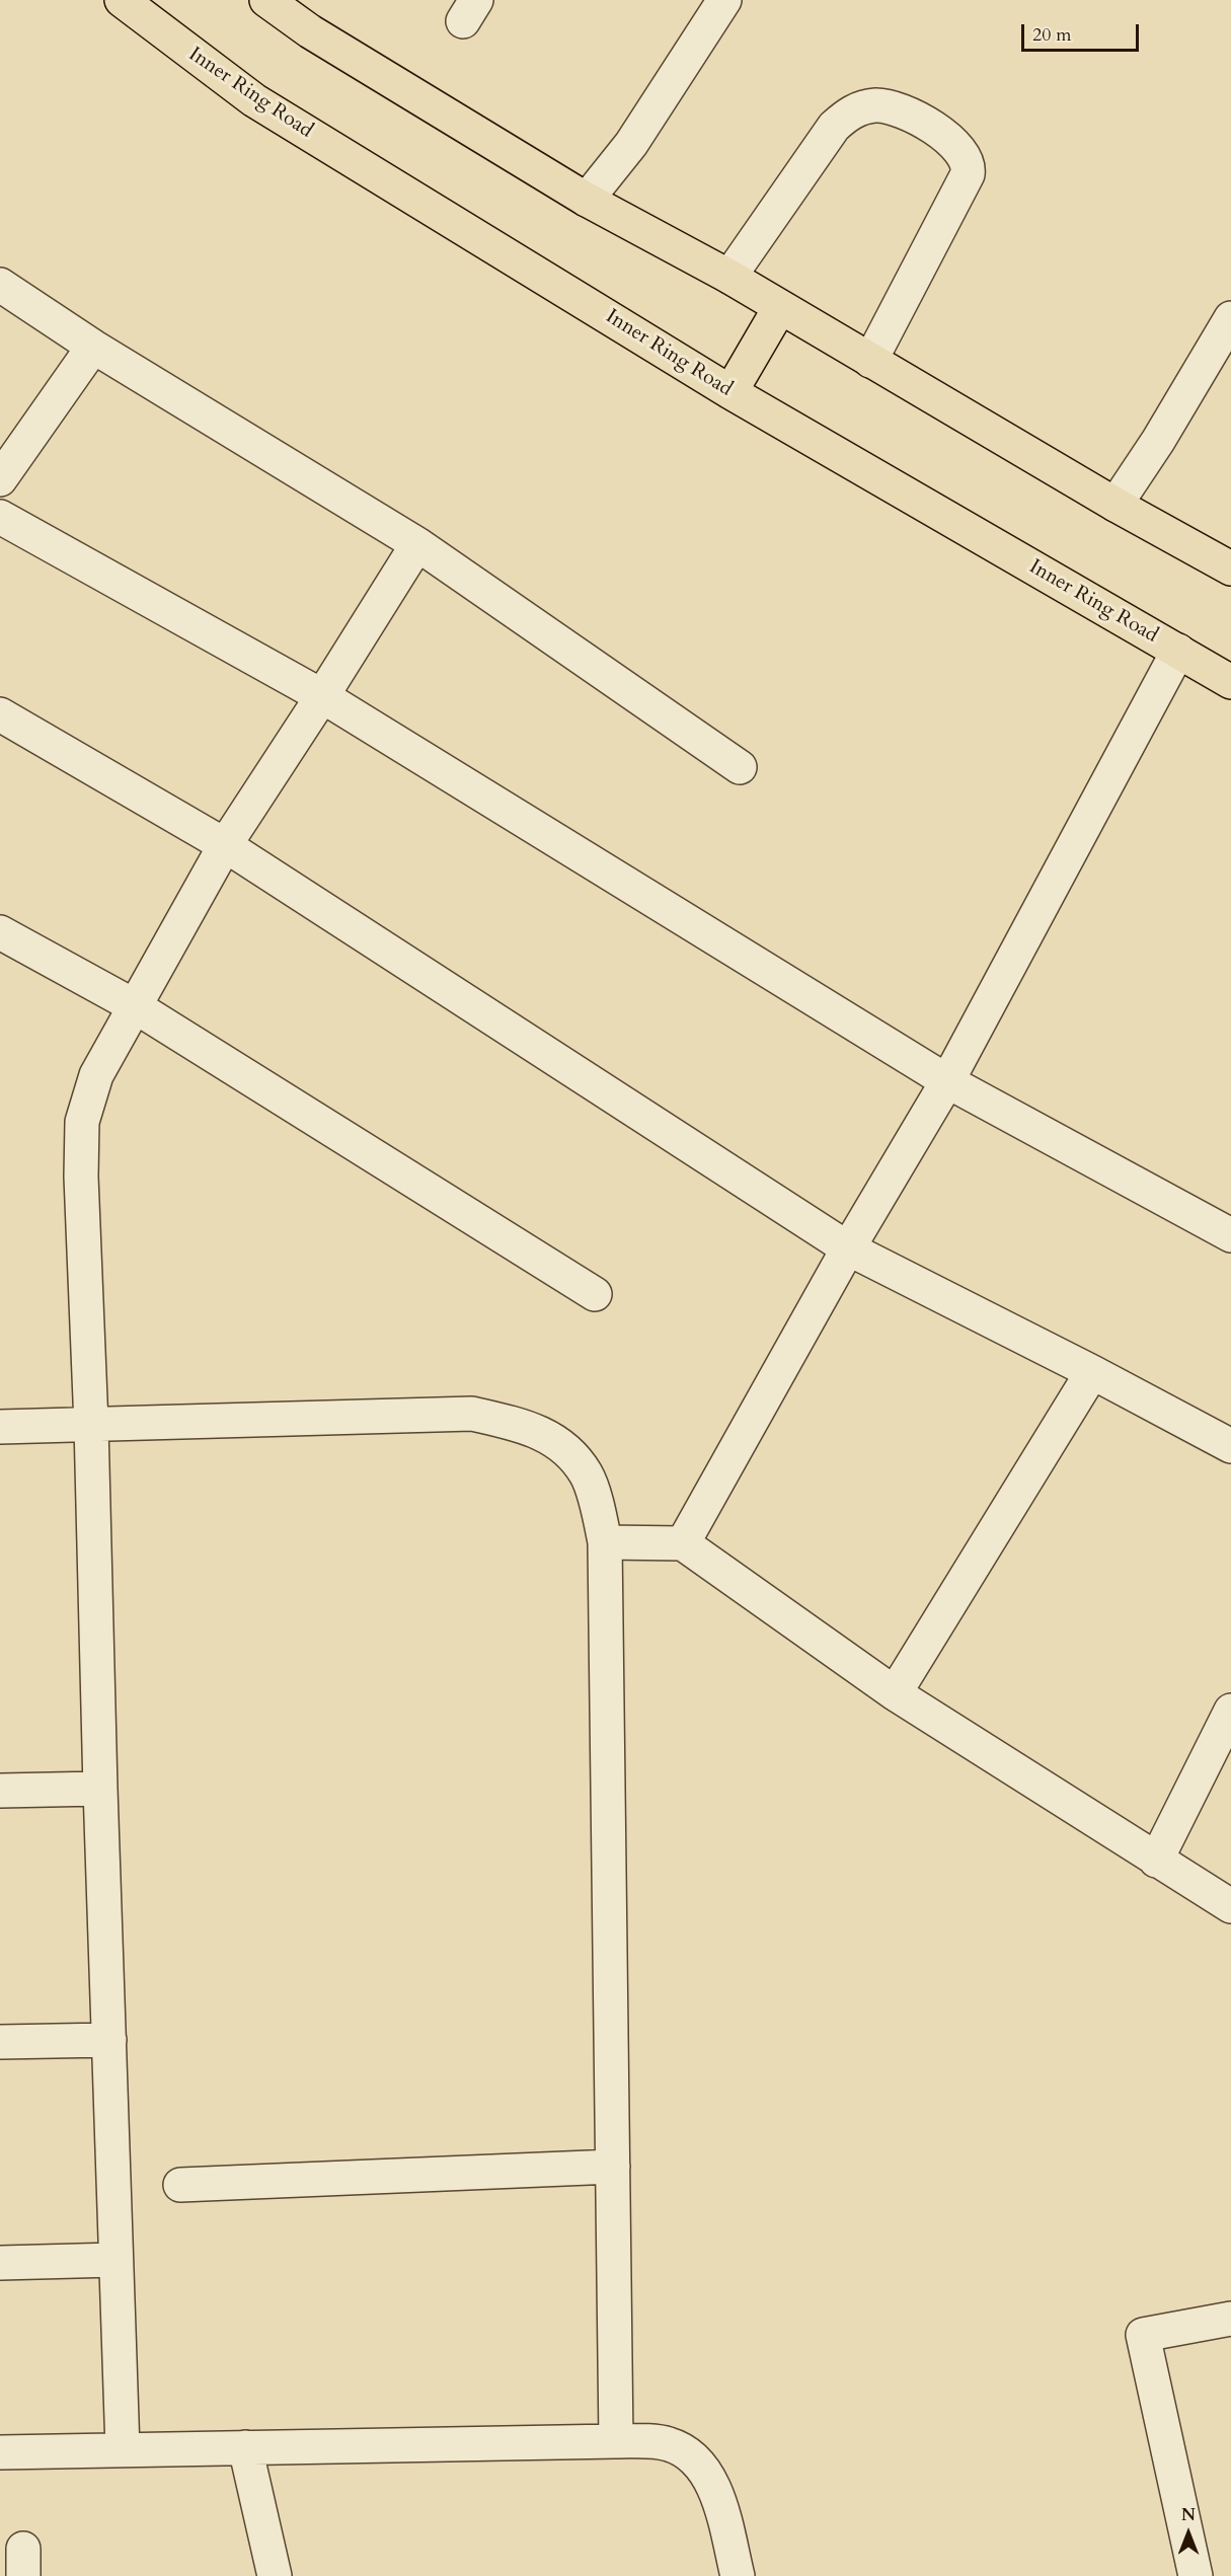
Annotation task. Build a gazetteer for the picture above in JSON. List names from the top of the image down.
{
  "streets": {
    "highway": ["Inner Ring Road"]
  },
  "scale_bar": "20 m",
  "north": "top"
}
